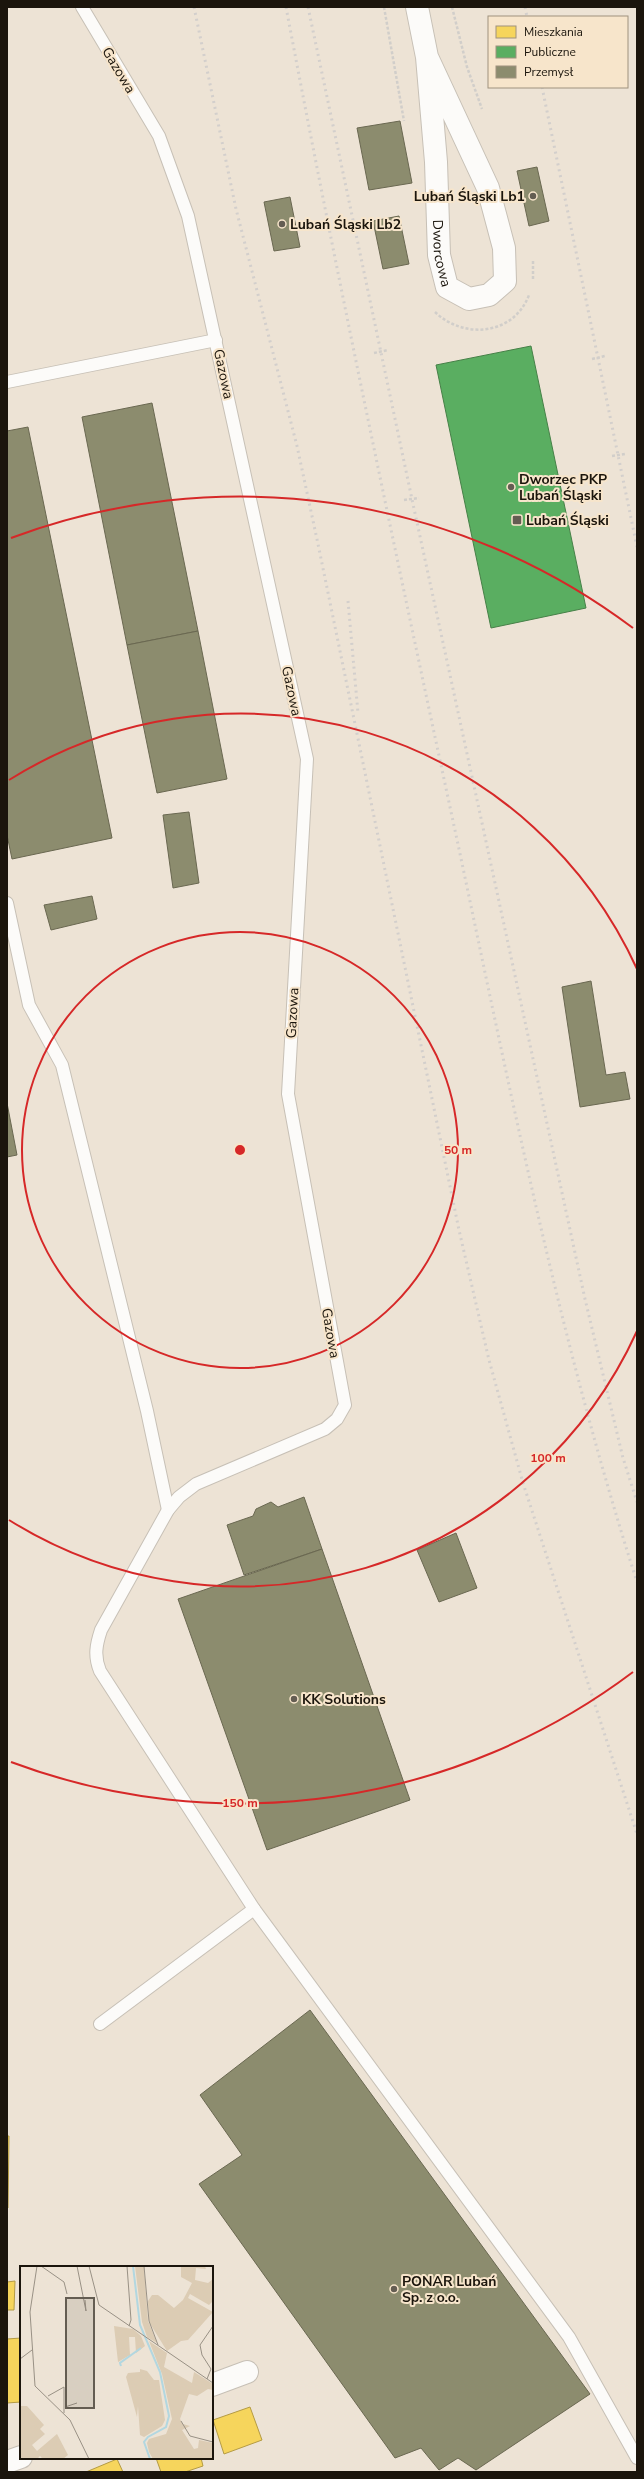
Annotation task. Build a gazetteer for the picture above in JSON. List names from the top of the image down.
{
  "streets": {
    "street": ["Dworcowa"],
    "lane": ["Gazowa"]
  },
  "places": {
    "other": [
      "Lubań Śląski Lb1",
      "Lubań Śląski Lb2",
      "Dworzec PKP Lubań Śląski",
      "KK Solutions",
      "PONAR Lubań Sp. z o.o."
    ],
    "transit": ["Lubań Śląski"]
  },
  "legend": ["Mieszkania", "Publiczne", "Przemysł"],
  "rings": ["50 m", "100 m", "150 m"]
}
